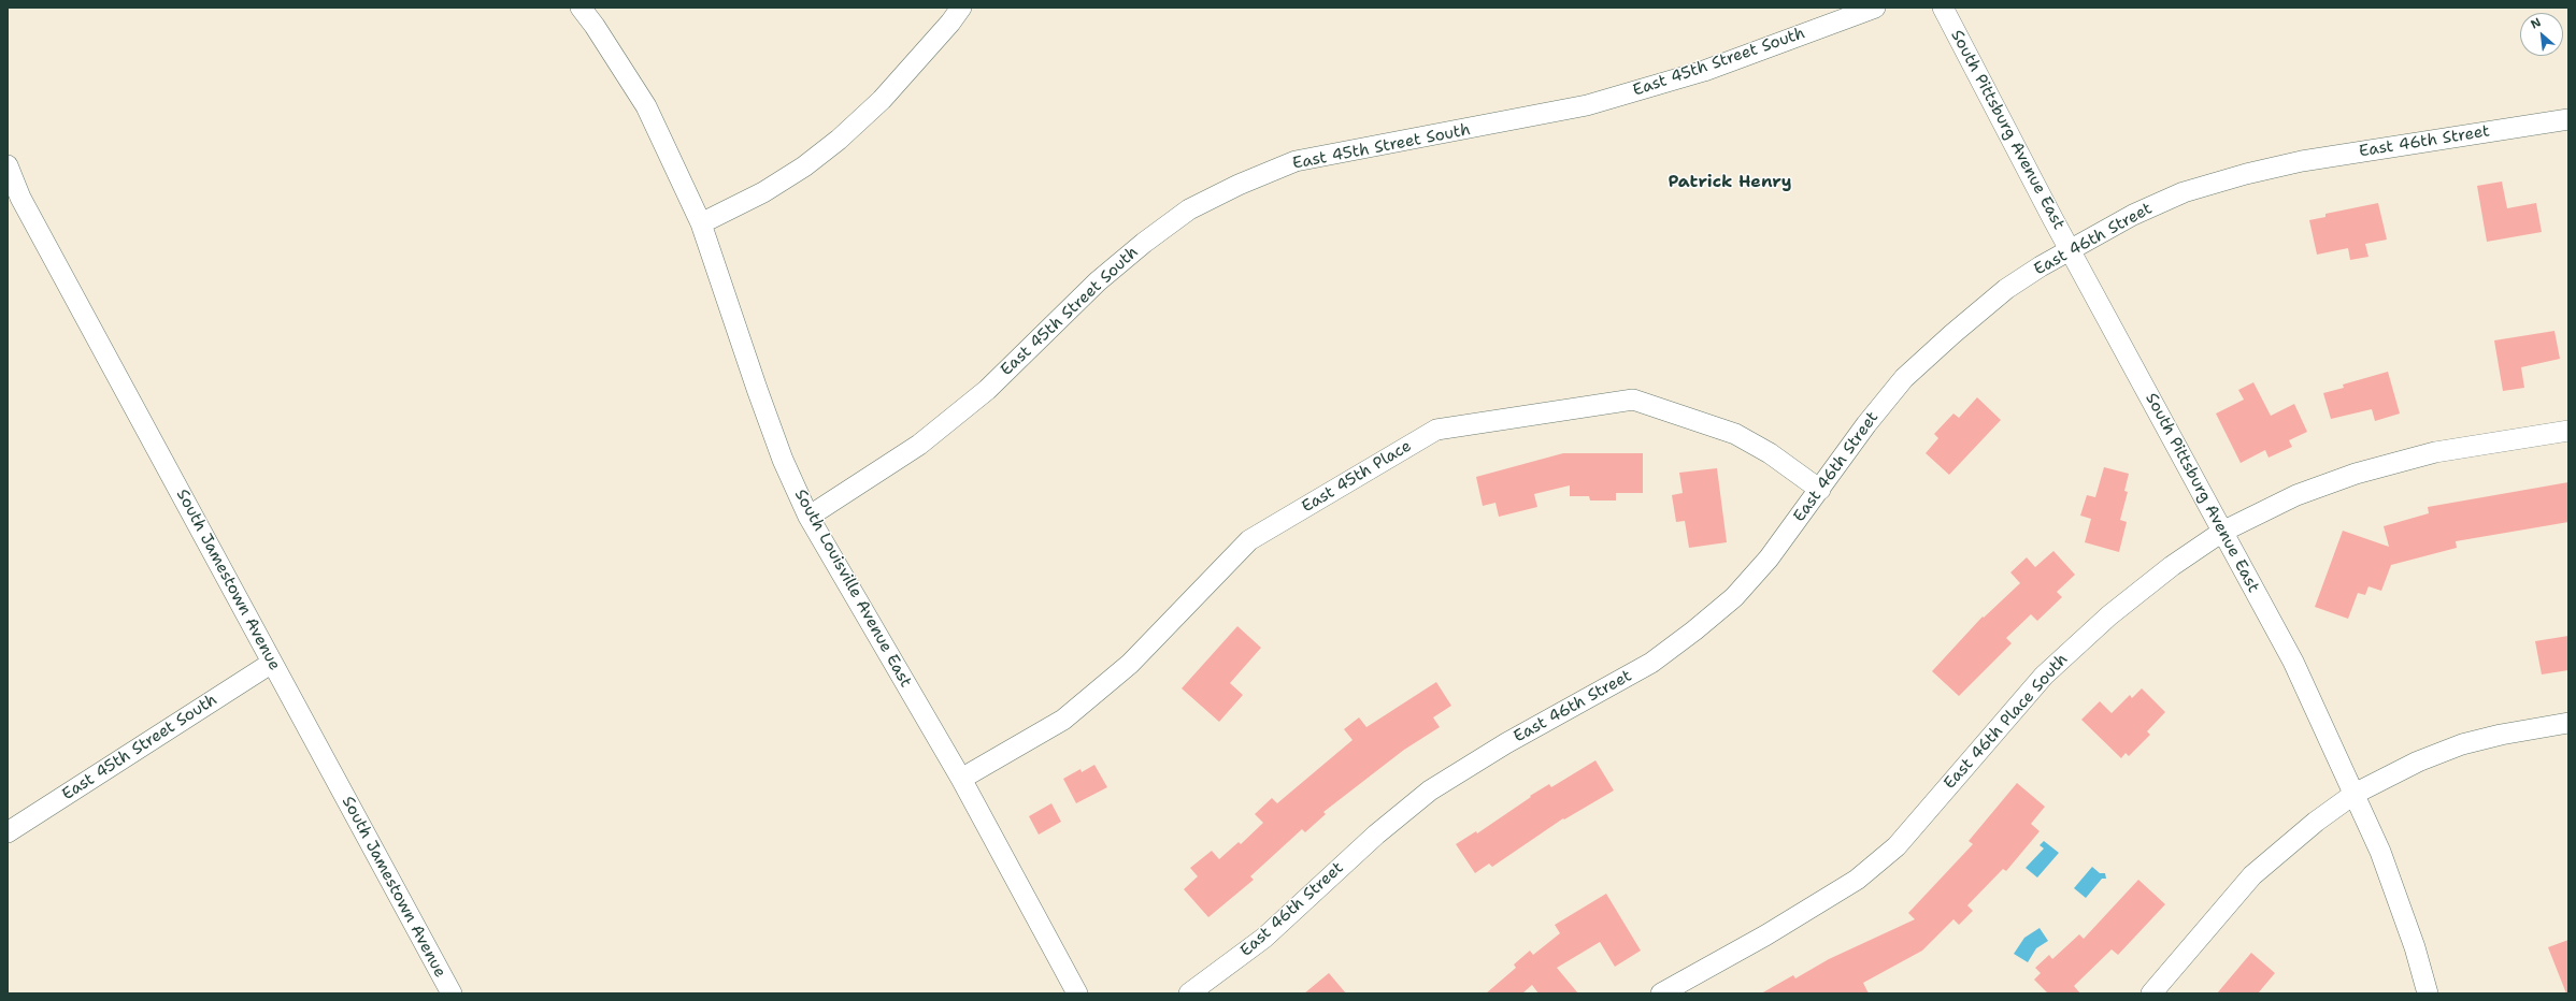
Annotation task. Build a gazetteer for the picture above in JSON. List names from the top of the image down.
{
  "streets": {
    "street": [
      "East 45th Street South",
      "South Pittsburg Avenue East",
      "East 46th Street",
      "East 45th Place",
      "South Jamestown Avenue",
      "South Louisville Avenue East",
      "East 46th Place South"
    ]
  },
  "crossings": [
    ["East 45th Street South", "South Jamestown Avenue"],
    ["East 45th Street South", "South Louisville Avenue East"],
    ["South Pittsburg Avenue East", "East 46th Street"],
    ["South Pittsburg Avenue East", "East 46th Place South"],
    ["East 46th Street", "East 45th Place"],
    ["East 45th Place", "South Louisville Avenue East"]
  ],
  "districts": ["Patrick Henry"],
  "north": "top left"
}
